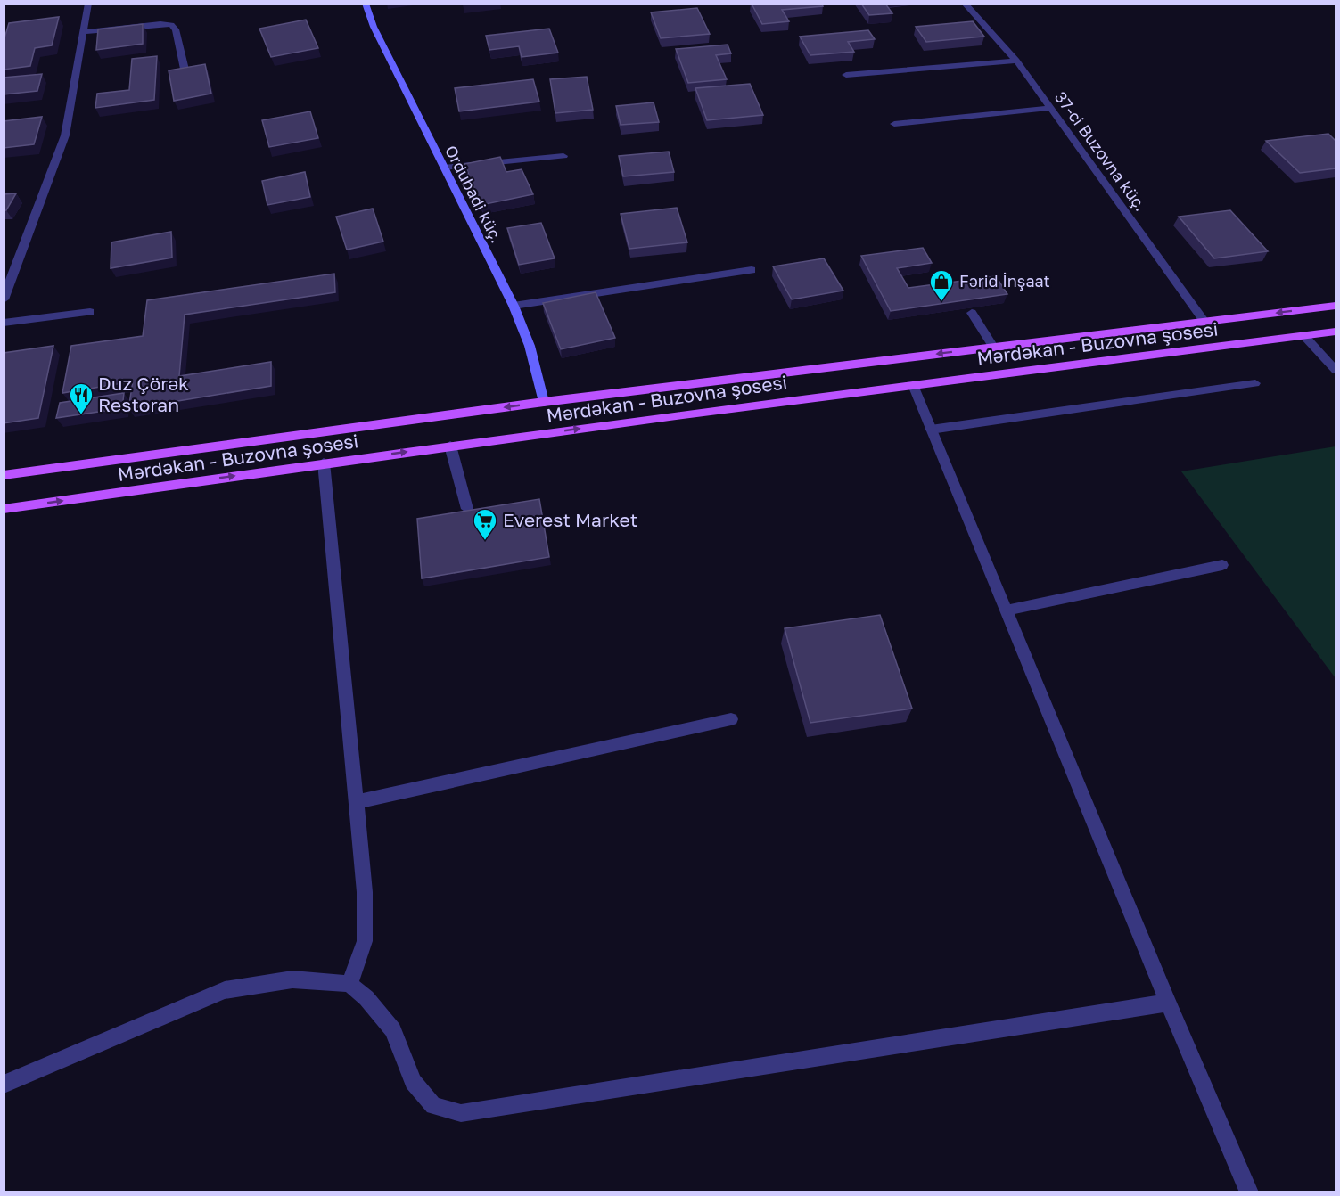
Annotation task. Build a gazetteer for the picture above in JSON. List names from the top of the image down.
{
  "streets": {
    "main road": ["Mərdəkan - Buzovna şosesi"],
    "street": ["37-ci Buzovna küç.", "Ordubadi küç."]
  },
  "crossings": [
    ["37-ci Buzovna küç.", "Mərdəkan - Buzovna şosesi"],
    ["Ordubadi küç.", "Mərdəkan - Buzovna şosesi"]
  ],
  "places": {
    "shop": ["Fərid İnşaat"],
    "restaurant": ["Duz Çörək Restoran"],
    "supermarket": ["Everest Market"]
  }
}
